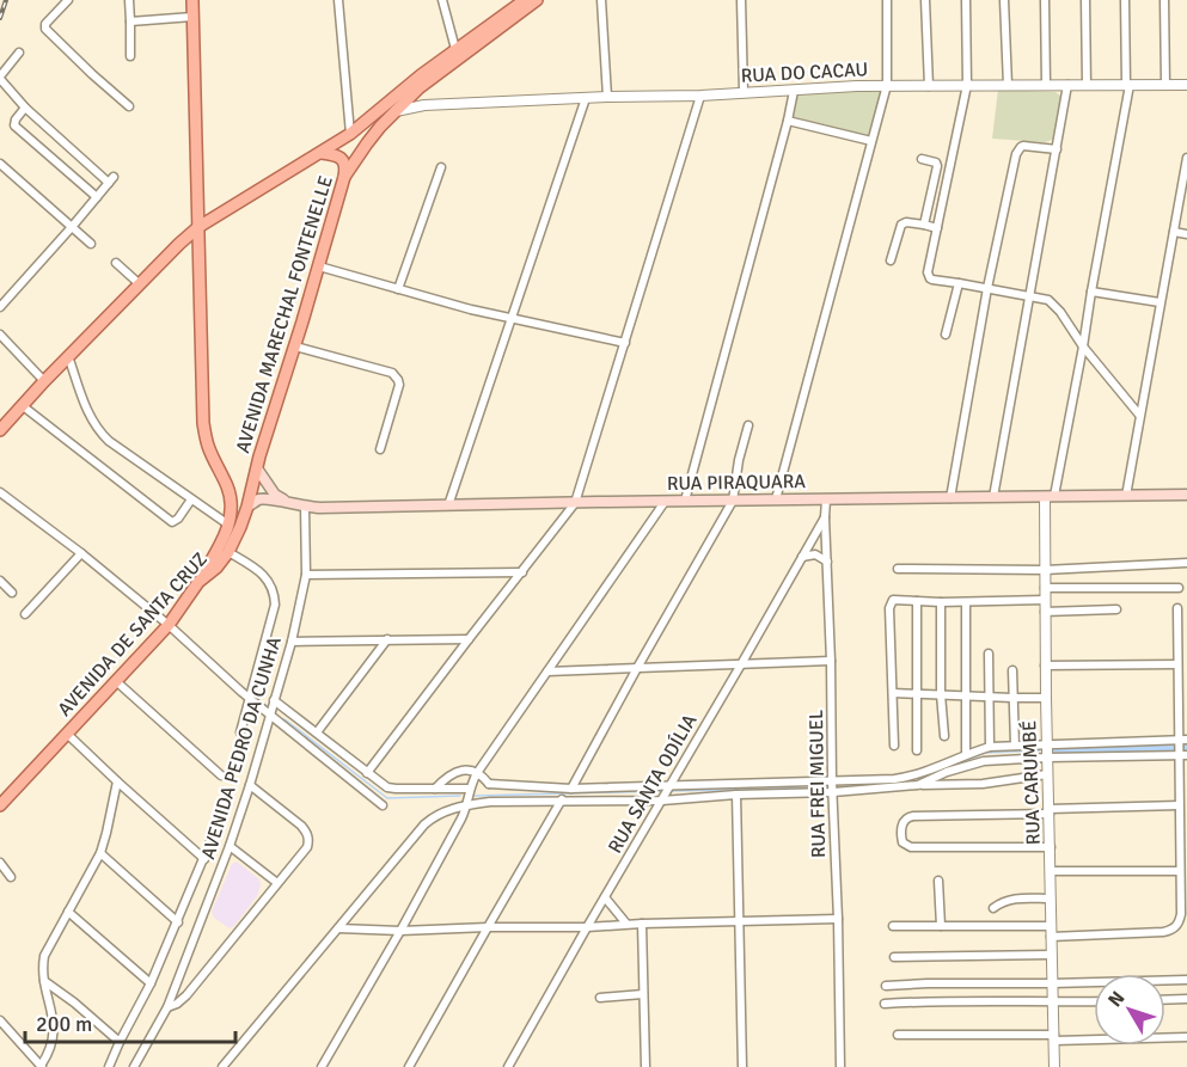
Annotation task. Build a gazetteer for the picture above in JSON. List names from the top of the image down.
{
  "streets": {
    "main road": ["AVENIDA MARECHAL FONTENELLE", "RUA PIRAQUARA", "AVENIDA DE SANTA CRUZ"],
    "street": [
      "RUA DO CACAU",
      "AVENIDA PEDRO DA CUNHA",
      "RUA CARUMBÉ",
      "RUA SANTA ODÍLIA",
      "RUA FREI MIGUEL"
    ]
  },
  "crossings": [
    ["RUA DO CACAU", "AVENIDA MARECHAL FONTENELLE"],
    ["AVENIDA MARECHAL FONTENELLE", "AVENIDA DE SANTA CRUZ"],
    ["RUA PIRAQUARA", "AVENIDA DE SANTA CRUZ"],
    ["RUA PIRAQUARA", "AVENIDA PEDRO DA CUNHA"],
    ["RUA PIRAQUARA", "RUA CARUMBÉ"],
    ["RUA PIRAQUARA", "RUA FREI MIGUEL"],
    ["RUA SANTA ODÍLIA", "RUA FREI MIGUEL"]
  ],
  "scale_bar": "200 m",
  "north": "top left"
}
